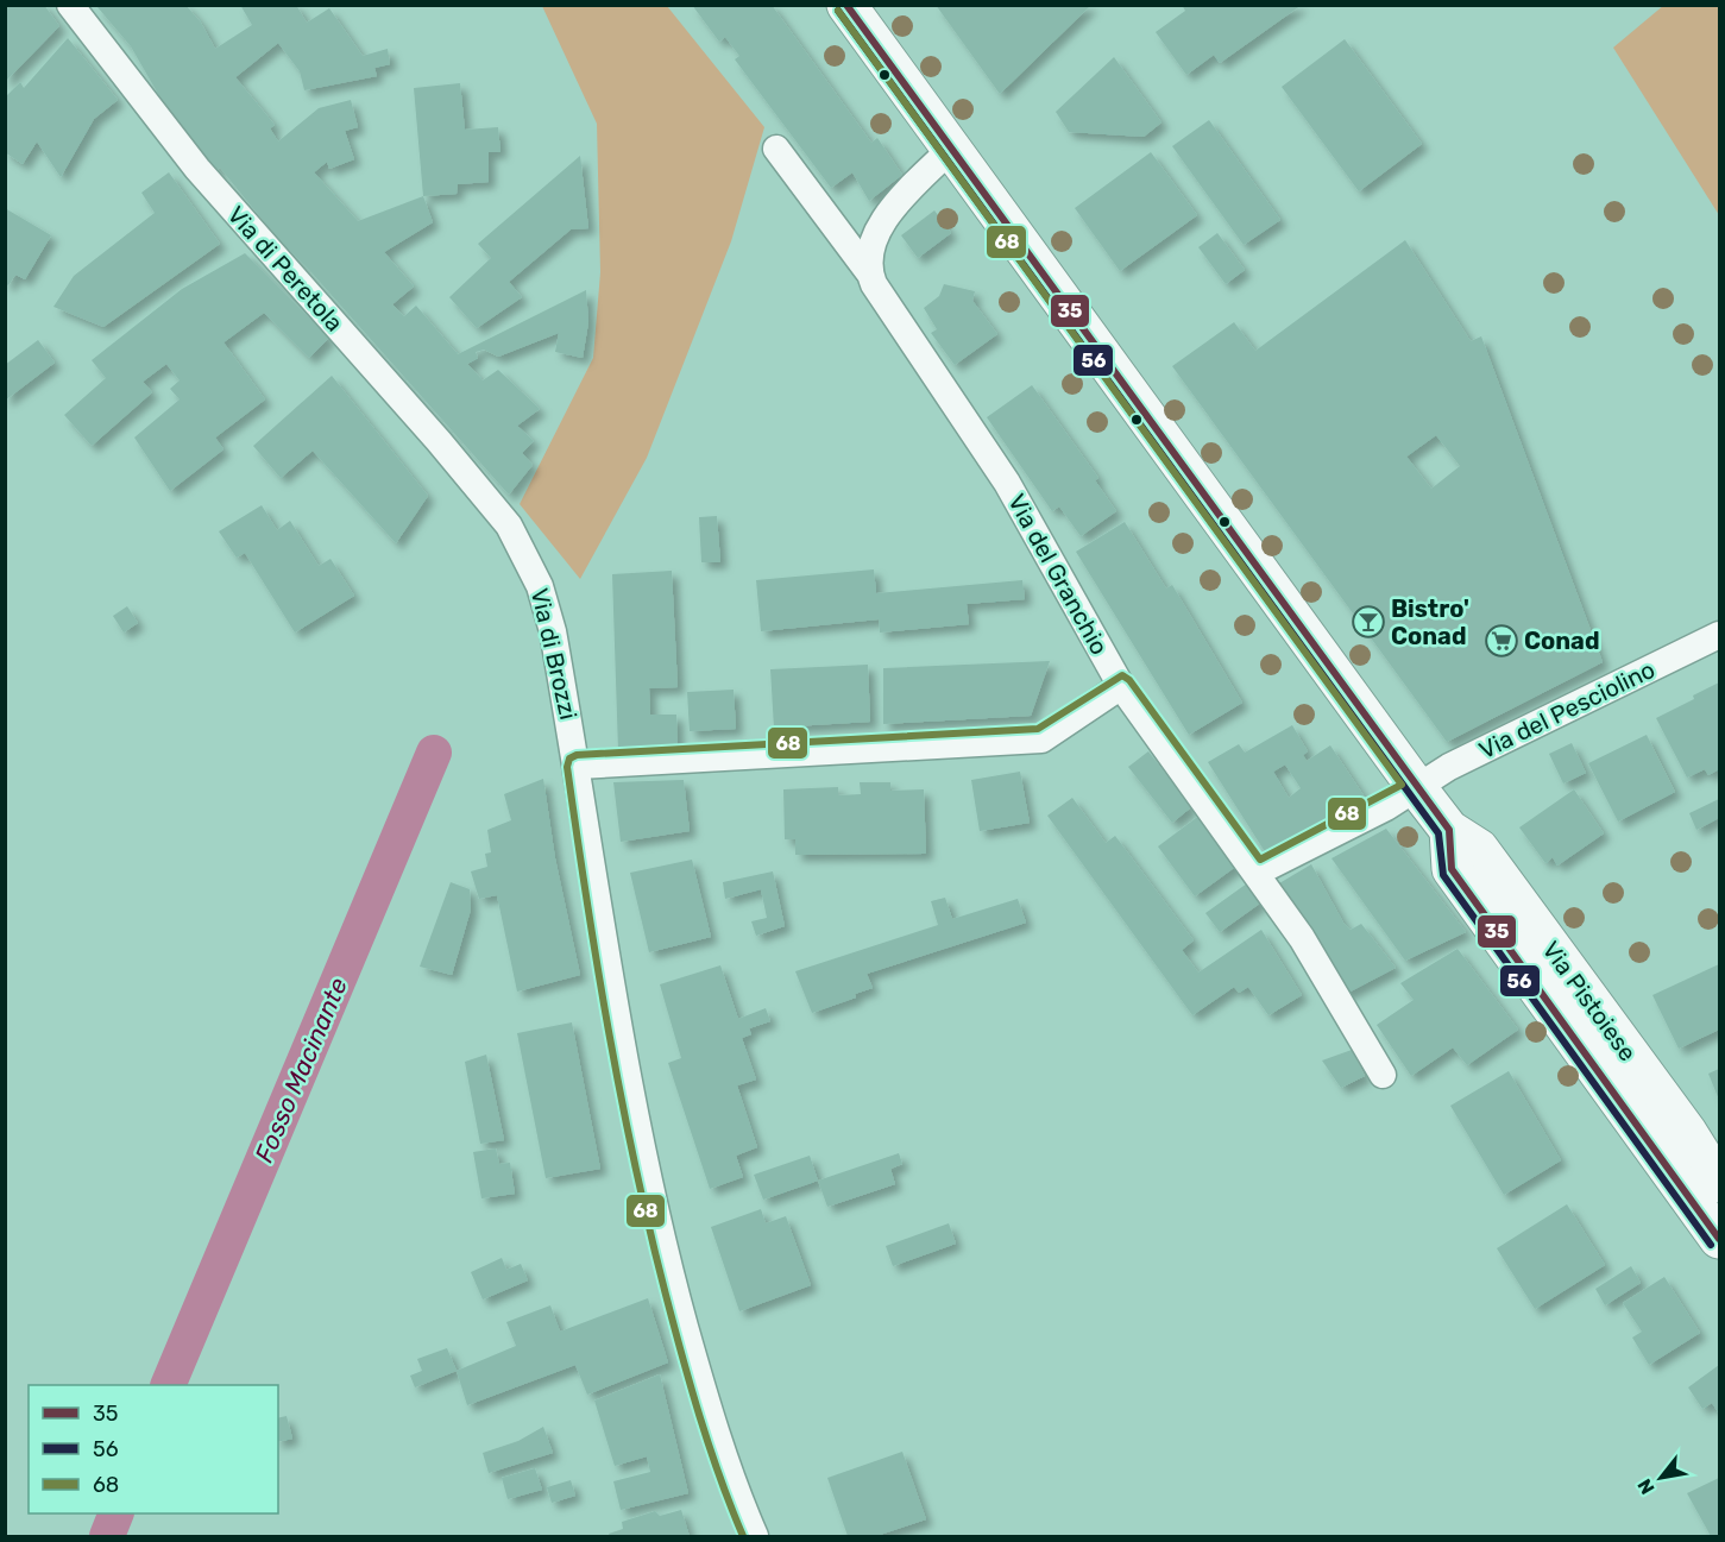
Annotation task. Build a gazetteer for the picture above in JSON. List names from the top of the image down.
{
  "streets": {
    "main road": ["Via Pistoiese"],
    "street": [
      "Via di Peretola",
      "Via del Granchio",
      "Via di Brozzi",
      "Via del Pesciolino"
    ]
  },
  "crossings": [
    ["Via di Peretola", "Via di Brozzi"],
    ["Via del Pesciolino", "Via Pistoiese"]
  ],
  "water": ["Fosso Macinante"],
  "places": {
    "bar": ["Bistro' Conad"],
    "supermarket": ["Conad"]
  },
  "lines": ["transit line 35", "transit line 56", "transit line 68"],
  "legend": ["35", "56", "68"],
  "north": "bottom left"
}
